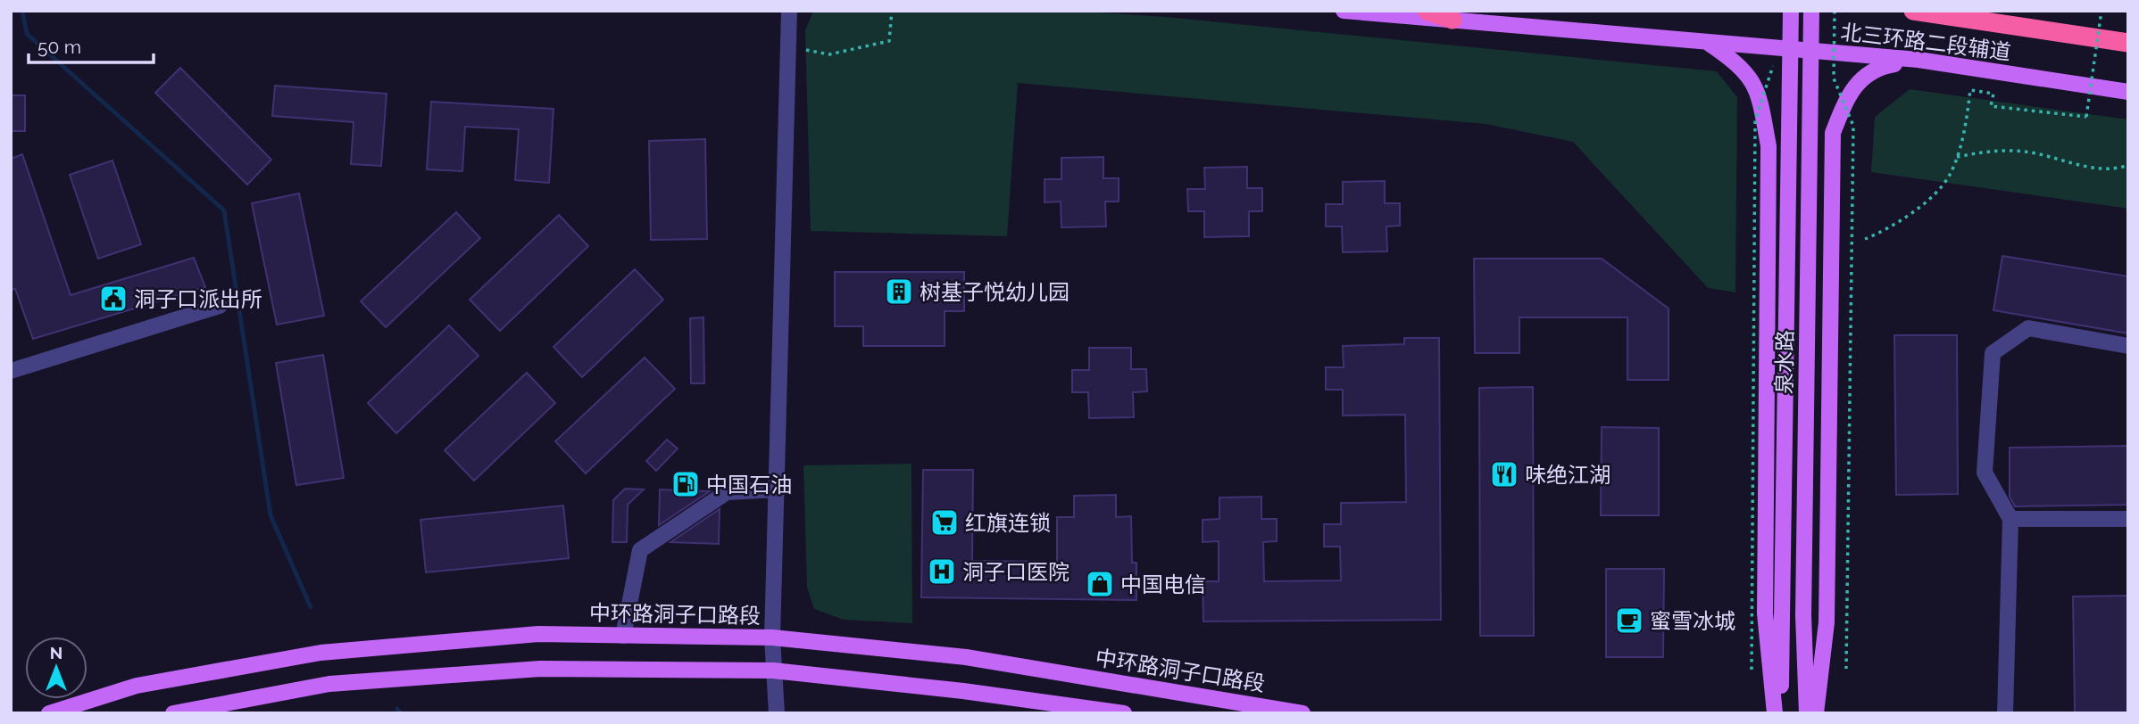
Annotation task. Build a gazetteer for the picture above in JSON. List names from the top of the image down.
{
  "streets": {
    "main road": ["北三环路二段辅道", "泉水路", "中环路洞子口路段"]
  },
  "places": {
    "building": ["树基子悦幼儿园"],
    "public building": ["洞子口派出所"],
    "restaurant": ["味绝江湖"],
    "fuel station": ["中国石油"],
    "supermarket": ["红旗连锁"],
    "hospital": ["洞子口医院"],
    "shop": ["中国电信"],
    "cafe": ["蜜雪冰城"]
  },
  "scale_bar": "50 m",
  "north": "top"
}
